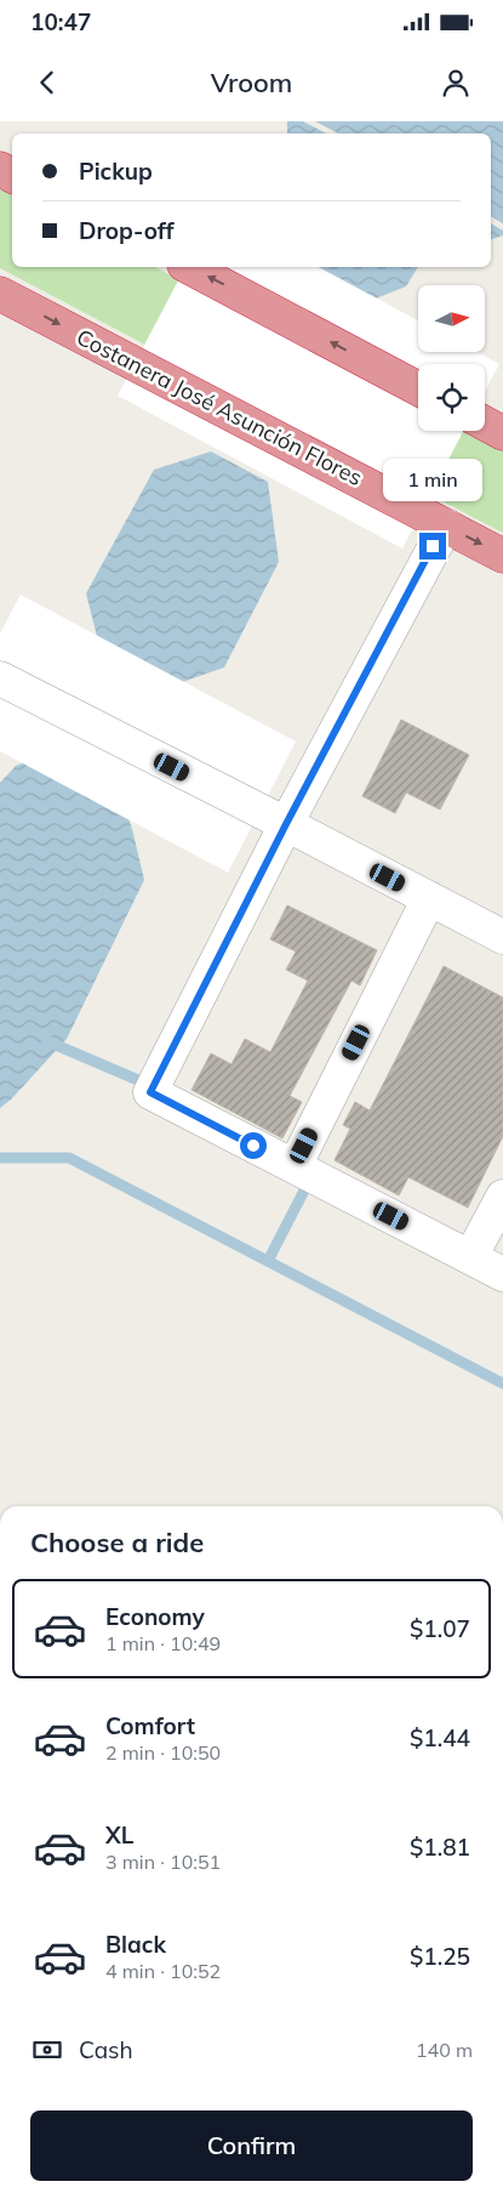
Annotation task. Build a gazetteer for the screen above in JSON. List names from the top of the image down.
{
  "streets": {
    "highway": ["Costanera José Asunción Flores"]
  },
  "north": "right",
  "page": {
    "status": "10:47",
    "header": "Vroom",
    "banner": ["Pickup", "Drop-off"],
    "bubble": "1 min",
    "heading": "Choose a ride",
    "list": [
      {
        "name": "Economy",
        "note": "1 min · 10:49",
        "value": "$1.07"
      },
      {
        "name": "Comfort",
        "note": "2 min · 10:50",
        "value": "$1.44"
      },
      {
        "name": "XL",
        "note": "3 min · 10:51",
        "value": "$1.81"
      },
      {
        "name": "Black",
        "note": "4 min · 10:52",
        "value": "$1.25"
      }
    ],
    "pay": ["Cash", "140 m"],
    "buttons": "Confirm"
  }
}
